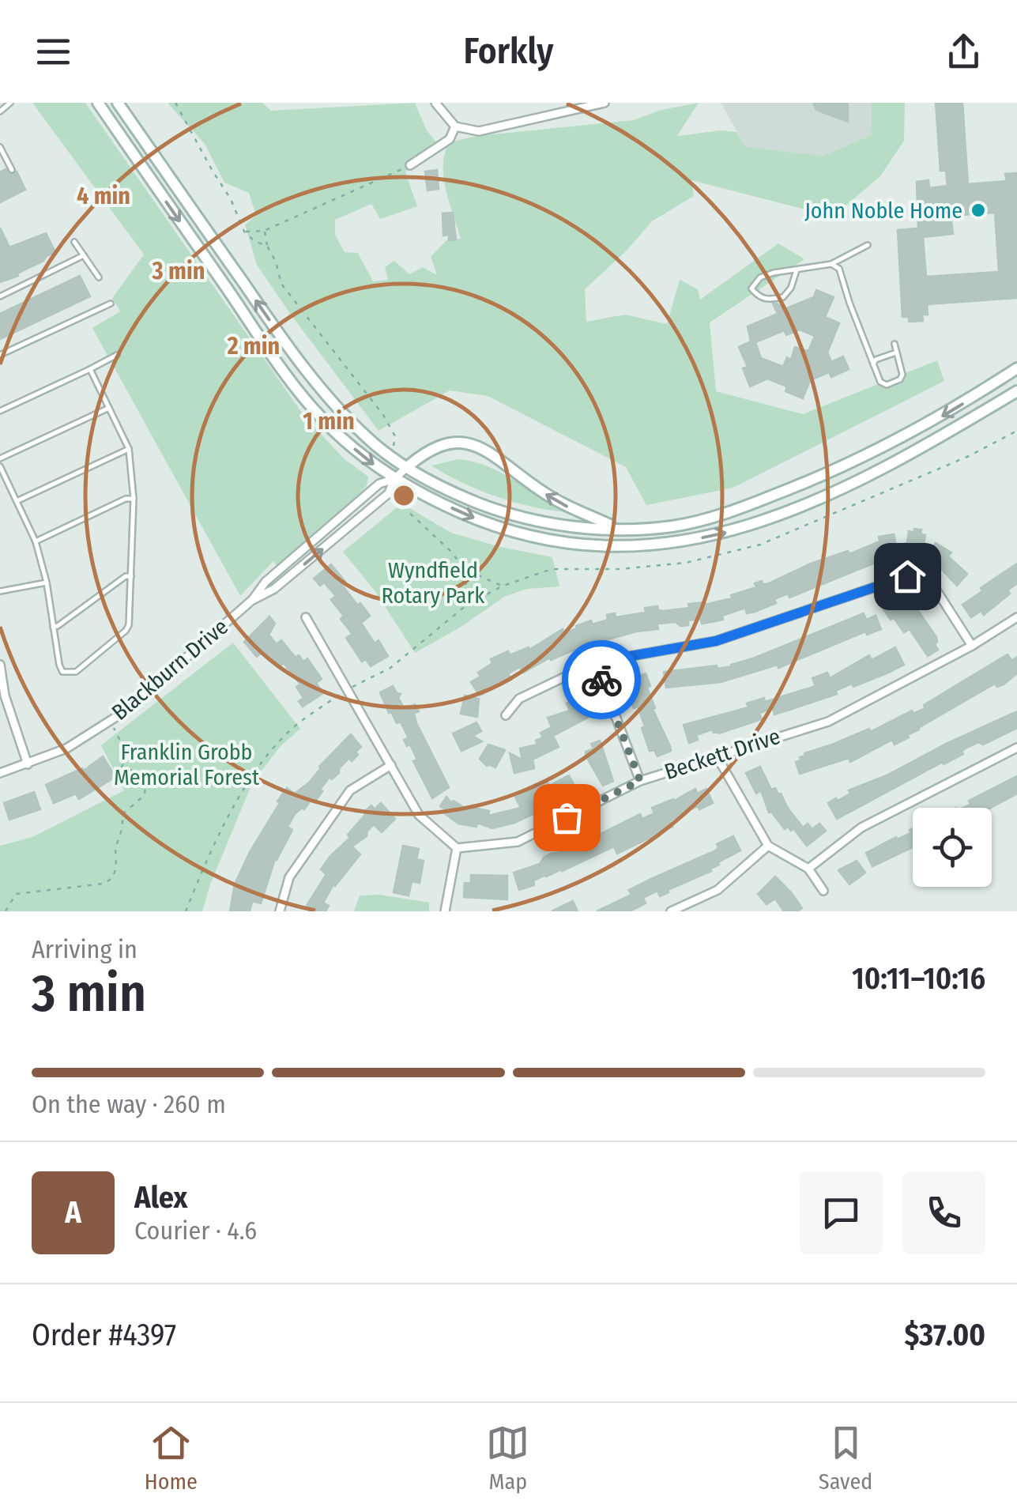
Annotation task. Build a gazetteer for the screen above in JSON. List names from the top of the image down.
{
  "streets": {
    "street": ["Blackburn Drive", "Beckett Drive"]
  },
  "parks": ["Wyndfield Rotary Park", "Franklin Grobb Memorial Forest"],
  "places": ["John Noble Home"],
  "page": {
    "header": "Forkly",
    "heading": ["3 min", "Arriving in", "10:11–10:16"],
    "panel": [
      "Alex",
      "Courier · 4.6",
      "Order #4397",
      "$37.00"
    ],
    "bar": "On the way · 260 m",
    "round": "A",
    "tabs": ["Home", "Map", "Saved"]
  },
  "rings": [
    "4 min",
    "3 min",
    "2 min",
    "1 min"
  ]
}
